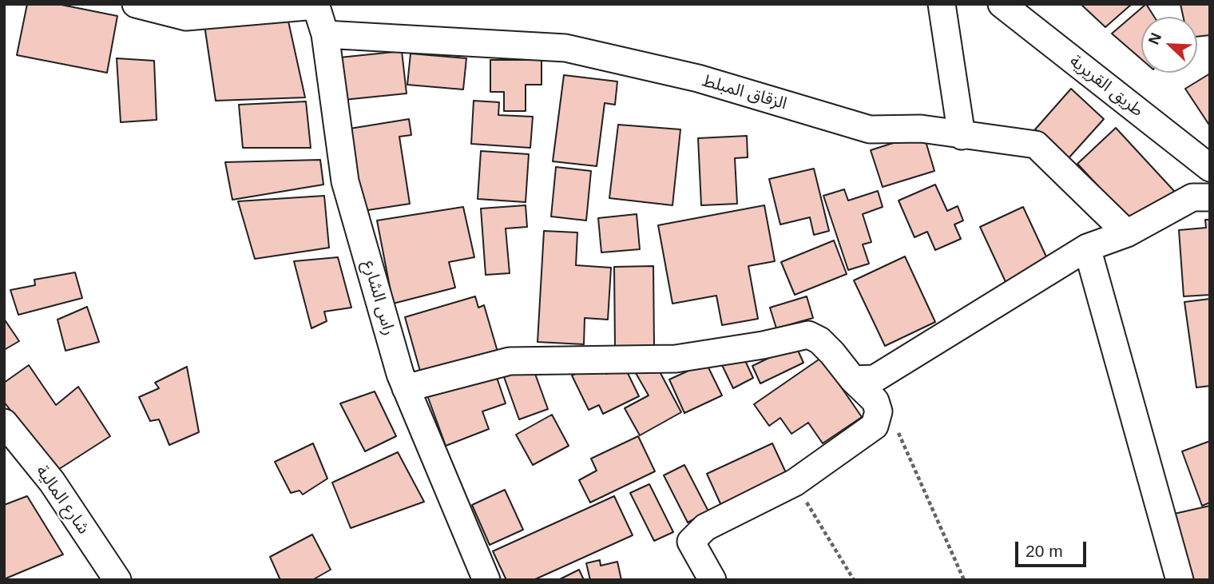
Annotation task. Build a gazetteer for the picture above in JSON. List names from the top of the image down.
{
  "streets": {
    "street": [
      "طريق القريرية",
      "الزقاق المبلط",
      "راس الشارع",
      "شارع المالية"
    ]
  },
  "crossings": [
    ["الزقاق المبلط", "راس الشارع"]
  ],
  "scale_bar": "20 m",
  "north": "top left"
}
